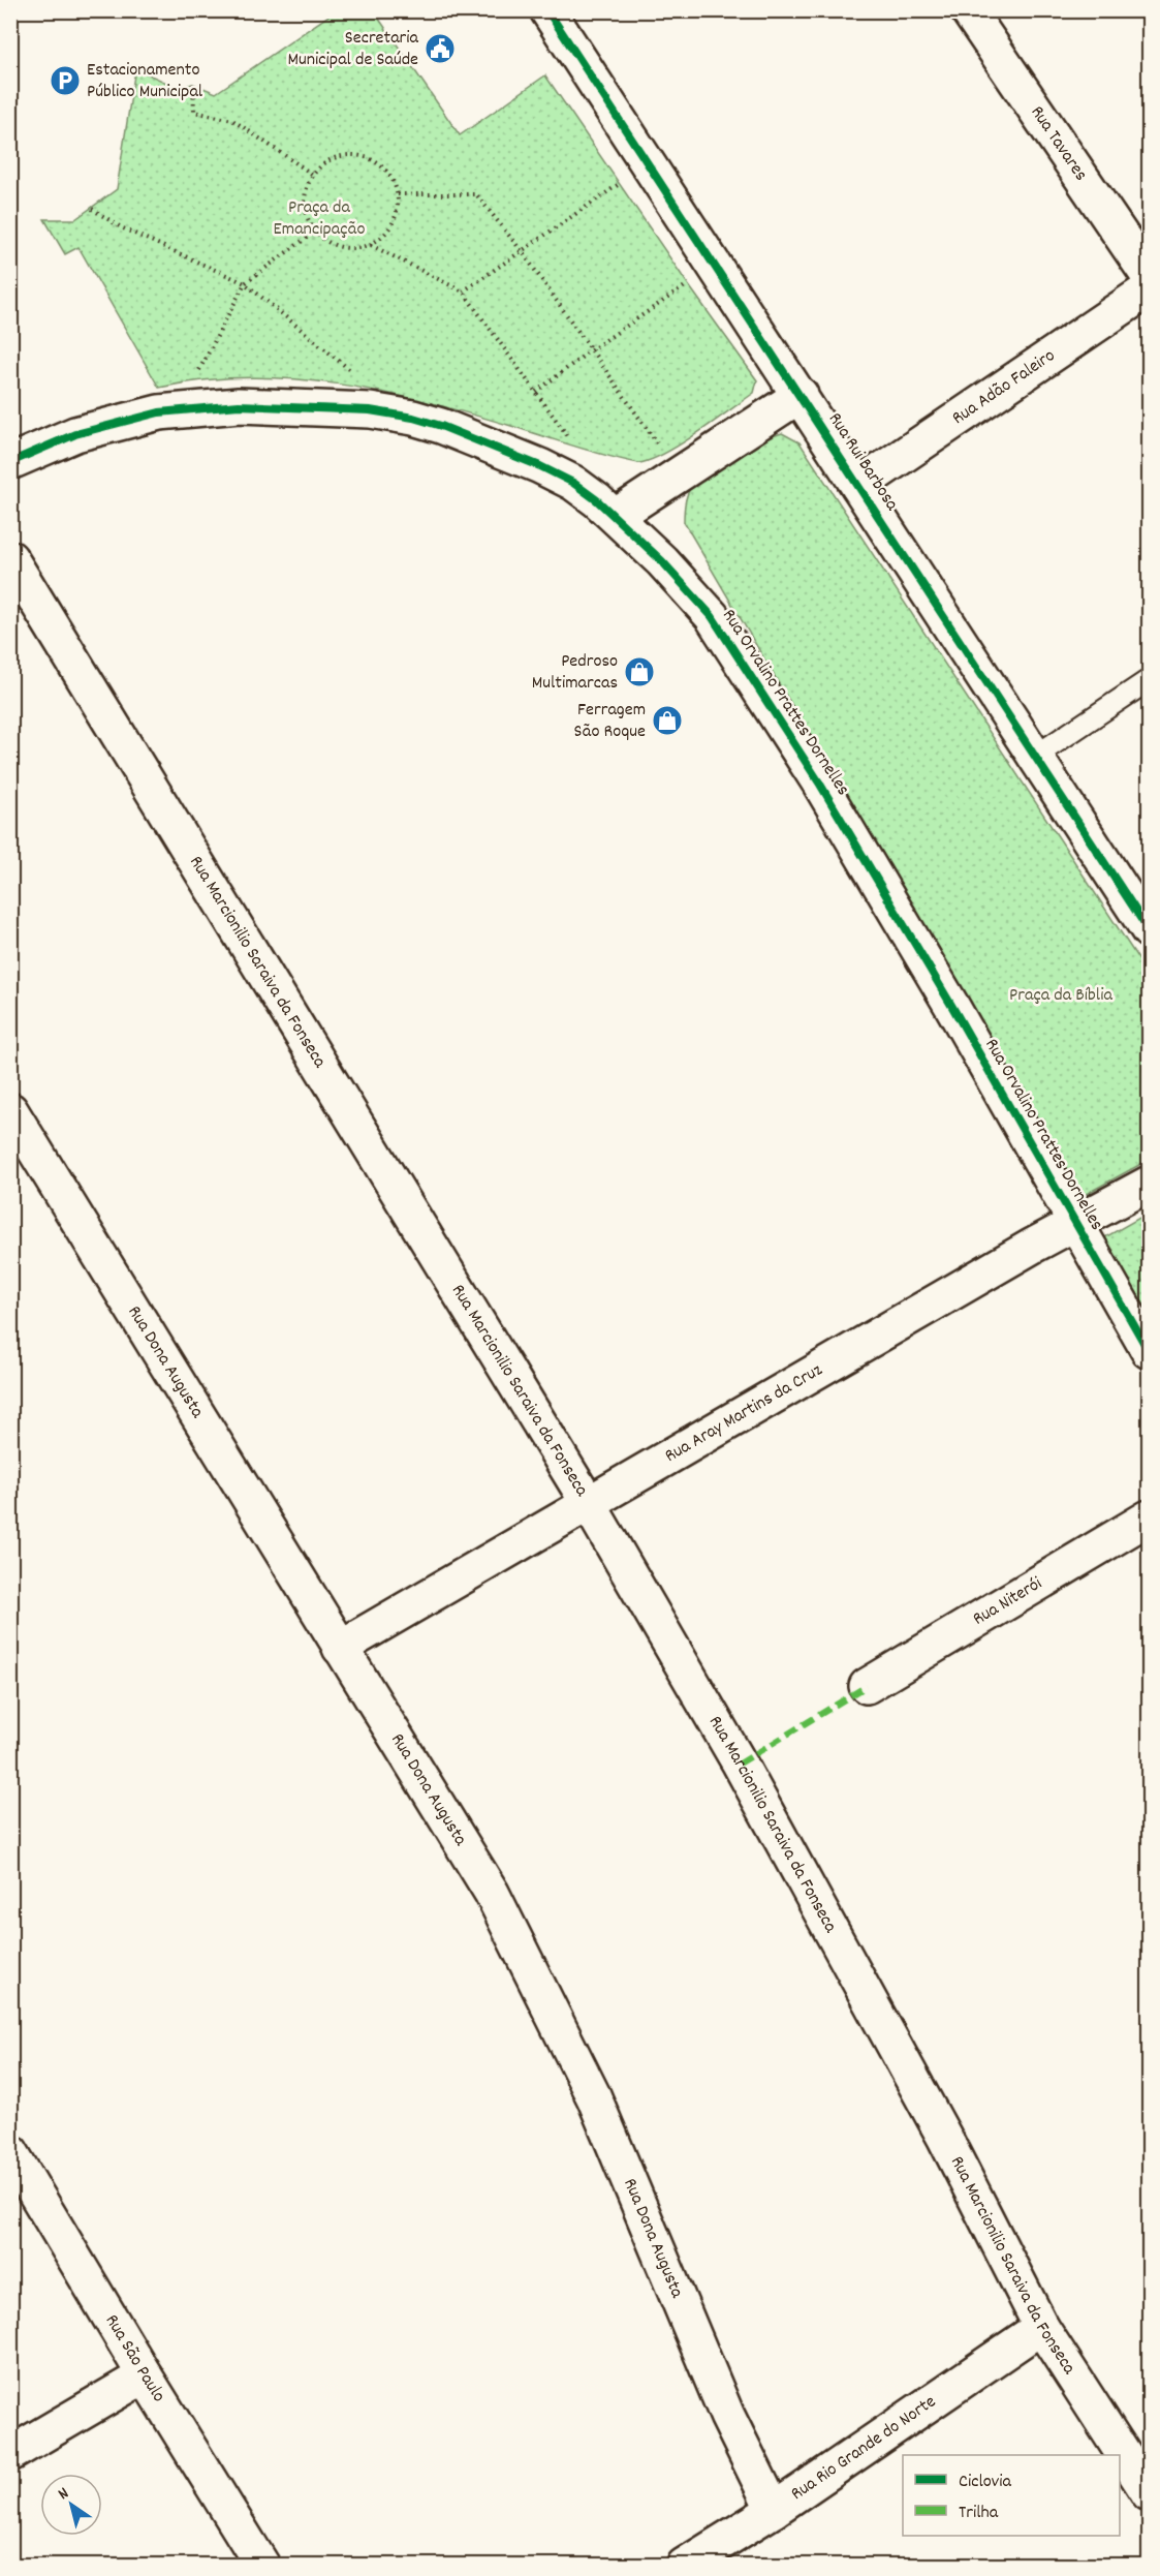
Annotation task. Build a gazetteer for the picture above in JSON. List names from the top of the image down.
{
  "streets": {
    "street": [
      "Rua Tavares",
      "Rua Adão Faleiro",
      "Rua Rui Barbosa",
      "Rua Orvalino Prattes Dornelles",
      "Rua Marcionilio Saraiva da Fonseca",
      "Rua Dona Augusta",
      "Rua Aray Martins da Cruz",
      "Rua Niterói",
      "Rua São Paulo",
      "Rua Rio Grande do Norte"
    ]
  },
  "crossings": [
    ["Rua Adão Faleiro", "Rua Rui Barbosa"],
    ["Rua Orvalino Prattes Dornelles", "Rua Aray Martins da Cruz"],
    ["Rua Marcionilio Saraiva da Fonseca", "Rua Aray Martins da Cruz"],
    ["Rua Marcionilio Saraiva da Fonseca", "Rua Rio Grande do Norte"],
    ["Rua Dona Augusta", "Rua Aray Martins da Cruz"],
    ["Rua Dona Augusta", "Rua Rio Grande do Norte"]
  ],
  "parks": ["Praça da Emancipação", "Praça da Bíblia"],
  "places": {
    "public building": ["Secretaria Municipal de Saúde"],
    "parking": ["Estacionamento Público Municipal"],
    "shop": ["Pedroso Multimarcas", "Ferragem São Roque"]
  },
  "legend": ["Ciclovia", "Trilha"],
  "north": "top left"
}
